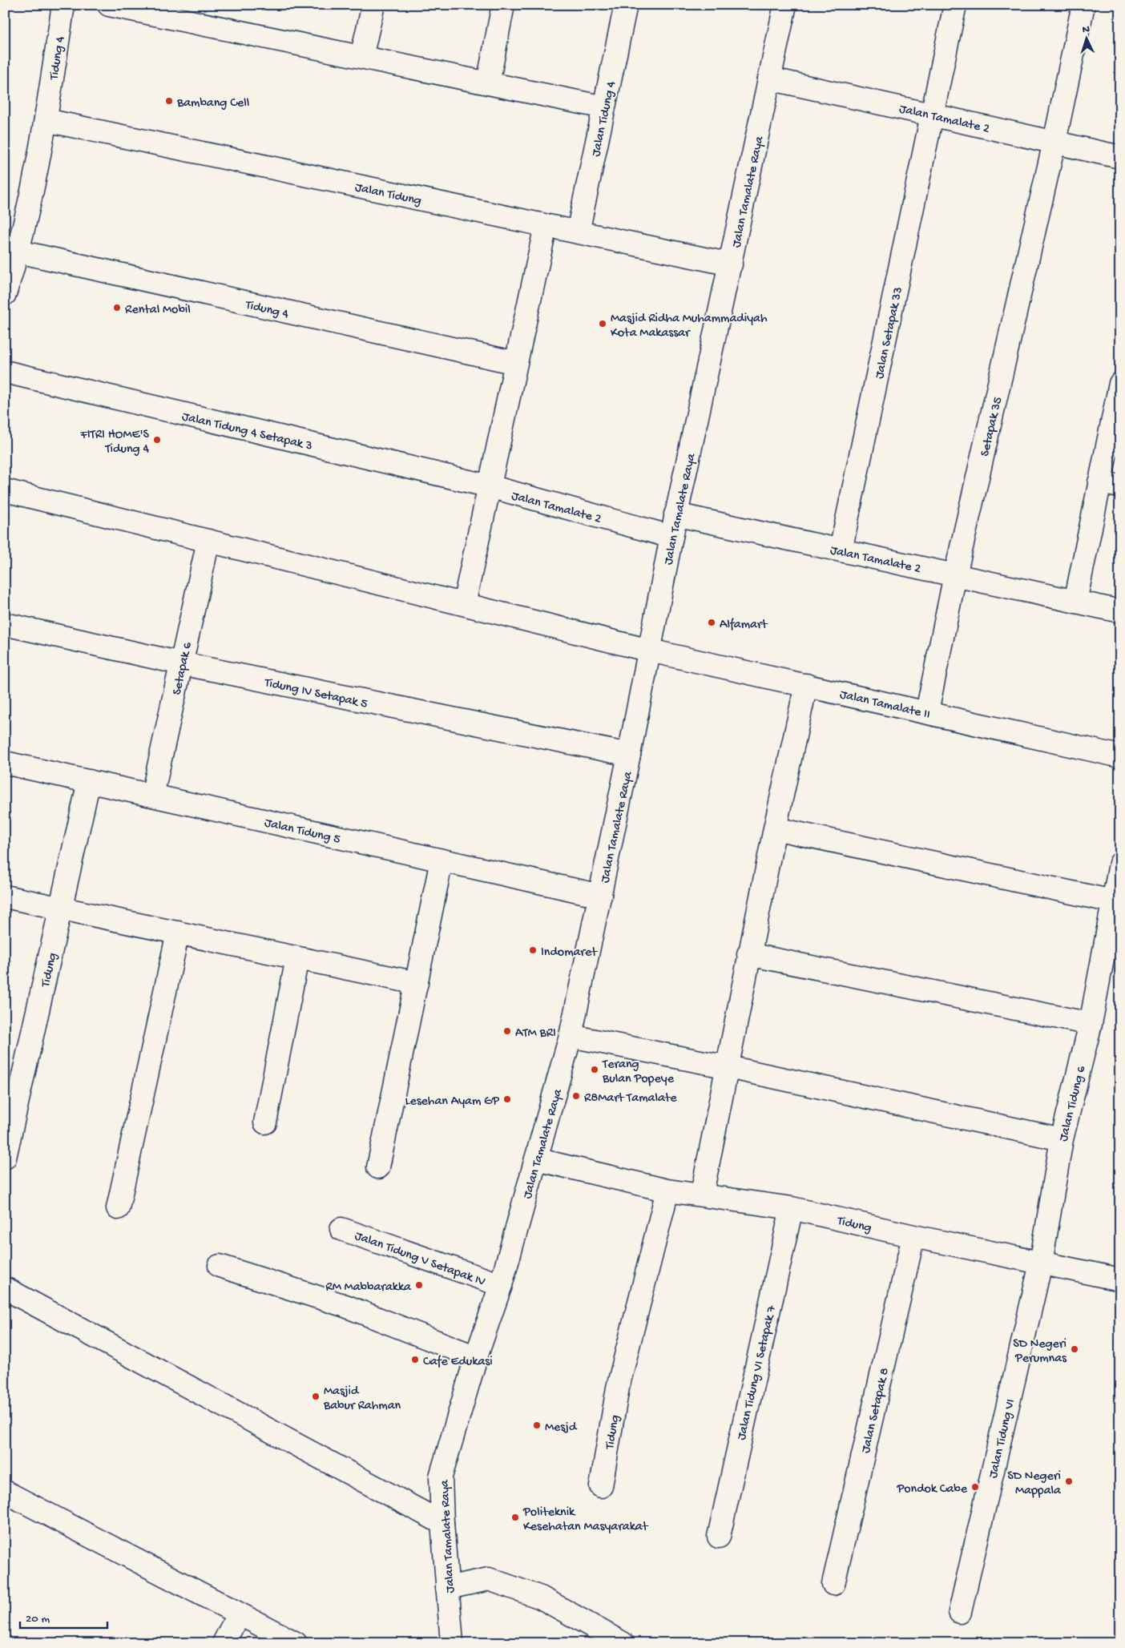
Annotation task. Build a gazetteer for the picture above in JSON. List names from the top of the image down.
{
  "streets": {
    "street": [
      "Tidung 4",
      "Jalan Tamalate 2",
      "Jalan Tidung 4",
      "Jalan Tamalate Raya",
      "Jalan Tidung",
      "Jalan Setapak 33",
      "Setapak 35",
      "Jalan Tidung 4 Setapak 3",
      "Setapak 6",
      "Tidung IV Setapak 5",
      "Jalan Tamalate II",
      "Jalan Tidung 5",
      "Tidung",
      "Jalan Tidung 6",
      "Jalan Tidung V Setapak IV",
      "Jalan Tidung VI Setapak 7",
      "Jalan Setapak 8",
      "Jalan Tidung VI"
    ]
  },
  "crossings": [
    ["Tidung 4", "Jalan Tidung"],
    ["Jalan Tamalate 2", "Jalan Tamalate Raya"],
    ["Jalan Tamalate 2", "Jalan Setapak 33"],
    ["Jalan Tamalate 2", "Setapak 35"],
    ["Jalan Tamalate 2", "Jalan Tidung 4 Setapak 3"],
    ["Jalan Tidung 4", "Jalan Tidung"],
    ["Jalan Tamalate Raya", "Jalan Tidung"],
    ["Jalan Tamalate Raya", "Tidung IV Setapak 5"],
    ["Jalan Tamalate Raya", "Jalan Tamalate II"],
    ["Jalan Tamalate Raya", "Jalan Tidung 5"],
    ["Jalan Tamalate Raya", "Tidung"],
    ["Jalan Tamalate Raya", "Jalan Tidung V Setapak IV"],
    ["Setapak 35", "Jalan Tamalate II"],
    ["Setapak 6", "Tidung IV Setapak 5"],
    ["Setapak 6", "Jalan Tamalate II"],
    ["Setapak 6", "Jalan Tidung 5"],
    ["Jalan Tidung 5", "Tidung"],
    ["Tidung", "Jalan Tidung 6"],
    ["Tidung", "Jalan Tidung VI Setapak 7"],
    ["Tidung", "Jalan Setapak 8"],
    ["Tidung", "Jalan Tidung VI"],
    ["Jalan Tidung 6", "Jalan Tidung VI"]
  ],
  "places": [
    "Bambang Cell",
    "Rental Mobil",
    "Masjid Ridha Muhammadiyah Kota Makassar",
    "FITRI HOME'S Tidung 4",
    "Alfamart",
    "Indomaret",
    "ATM BRI",
    "Terang Bulan Popeye",
    "R8Mart Tamalate",
    "Lesehan Ayam GP",
    "RM Mabbarakka",
    "SD Negeri Perumnas",
    "Cafe Edukasi",
    "Masjid Babur Rahman",
    "Mesjd",
    "SD Negeri Mappala",
    "Pondok Cabe",
    "Politeknik Kesehatan Masyarakat"
  ],
  "scale_bar": "20 m",
  "north": "top"
}
